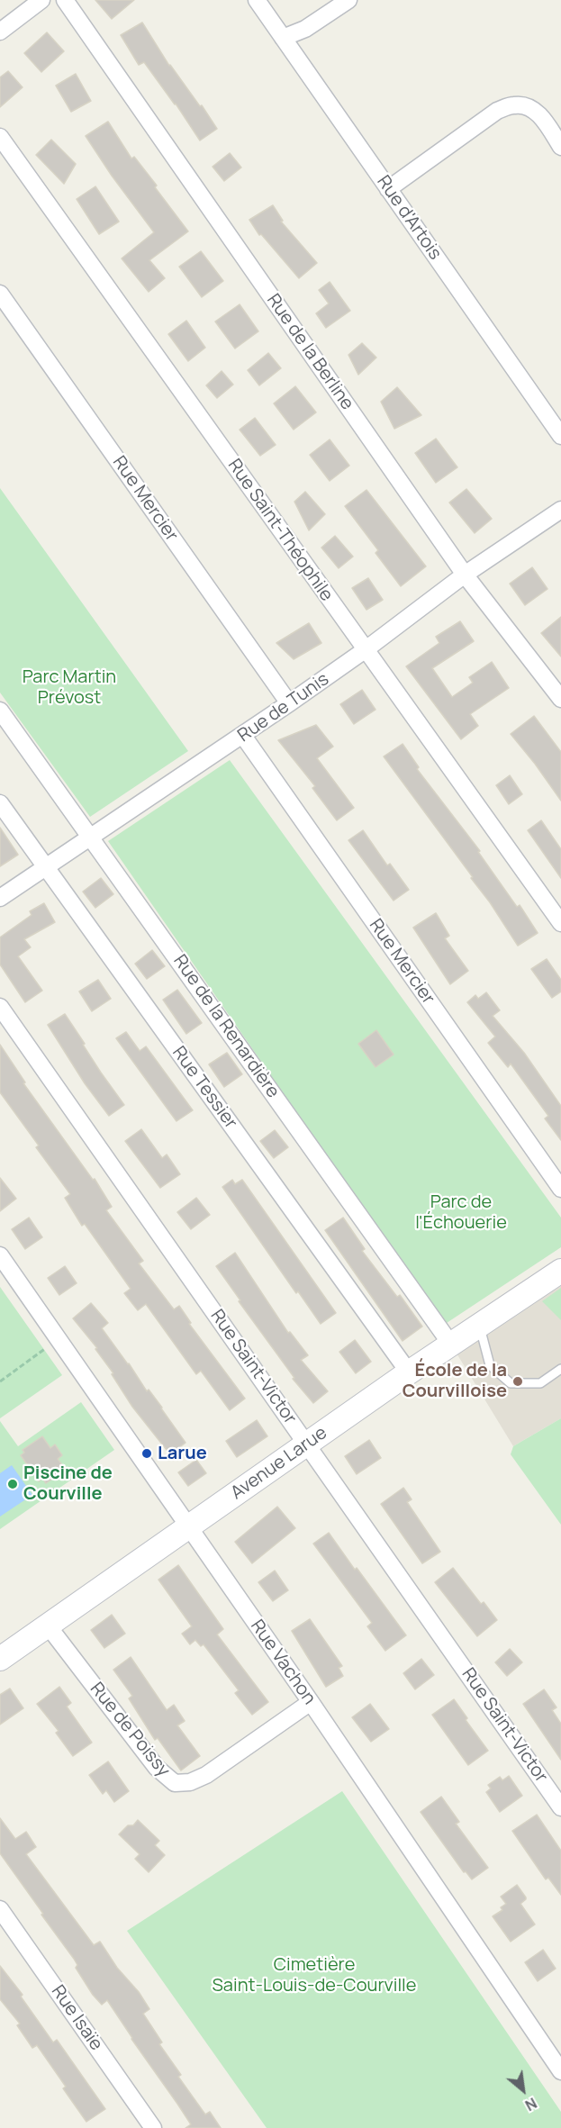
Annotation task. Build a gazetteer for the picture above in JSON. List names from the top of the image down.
{
  "streets": {
    "street": [
      "Rue d'Artois",
      "Rue de la Berline",
      "Rue Mercier",
      "Rue Saint-Théophile",
      "Rue de Tunis",
      "Rue de la Renardière",
      "Rue Tessier",
      "Rue Saint-Victor",
      "Avenue Larue",
      "Rue Vachon",
      "Rue de Poissy",
      "Rue Isaïe"
    ]
  },
  "crossings": [
    ["Rue de la Berline", "Rue de Tunis"],
    ["Rue Mercier", "Rue de Tunis"],
    ["Rue Saint-Théophile", "Rue de Tunis"],
    ["Rue de Tunis", "Rue de la Renardière"],
    ["Rue de Tunis", "Rue Tessier"],
    ["Rue de la Renardière", "Avenue Larue"],
    ["Rue Tessier", "Avenue Larue"],
    ["Rue Saint-Victor", "Avenue Larue"],
    ["Avenue Larue", "Rue Vachon"],
    ["Avenue Larue", "Rue de Poissy"],
    ["Rue Vachon", "Rue de Poissy"]
  ],
  "parks": ["Parc Martin Prévost", "Parc de l'Échouerie", "Cimetière Saint-Louis-de-Courville"],
  "places": ["École de la Courvilloise", "Larue", "Piscine de Courville"],
  "north": "bottom right"
}
